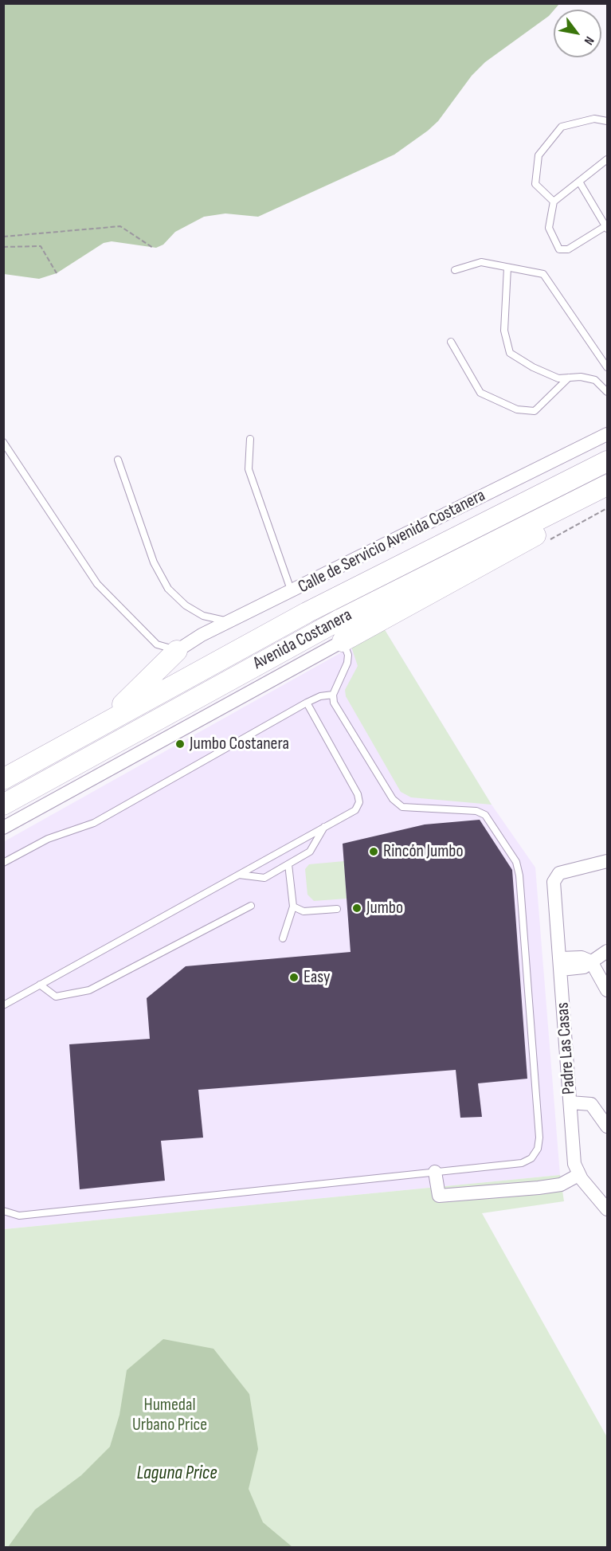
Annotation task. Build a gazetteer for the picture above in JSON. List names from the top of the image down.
{
  "streets": {
    "main road": ["Avenida Costanera"],
    "street": ["Calle de Servicio Avenida Costanera", "Padre Las Casas"]
  },
  "water": ["Laguna Price"],
  "parks": ["Humedal Urbano Price"],
  "places": [
    "Jumbo Costanera",
    "Rincón Jumbo",
    "Jumbo",
    "Easy"
  ],
  "north": "bottom right"
}
